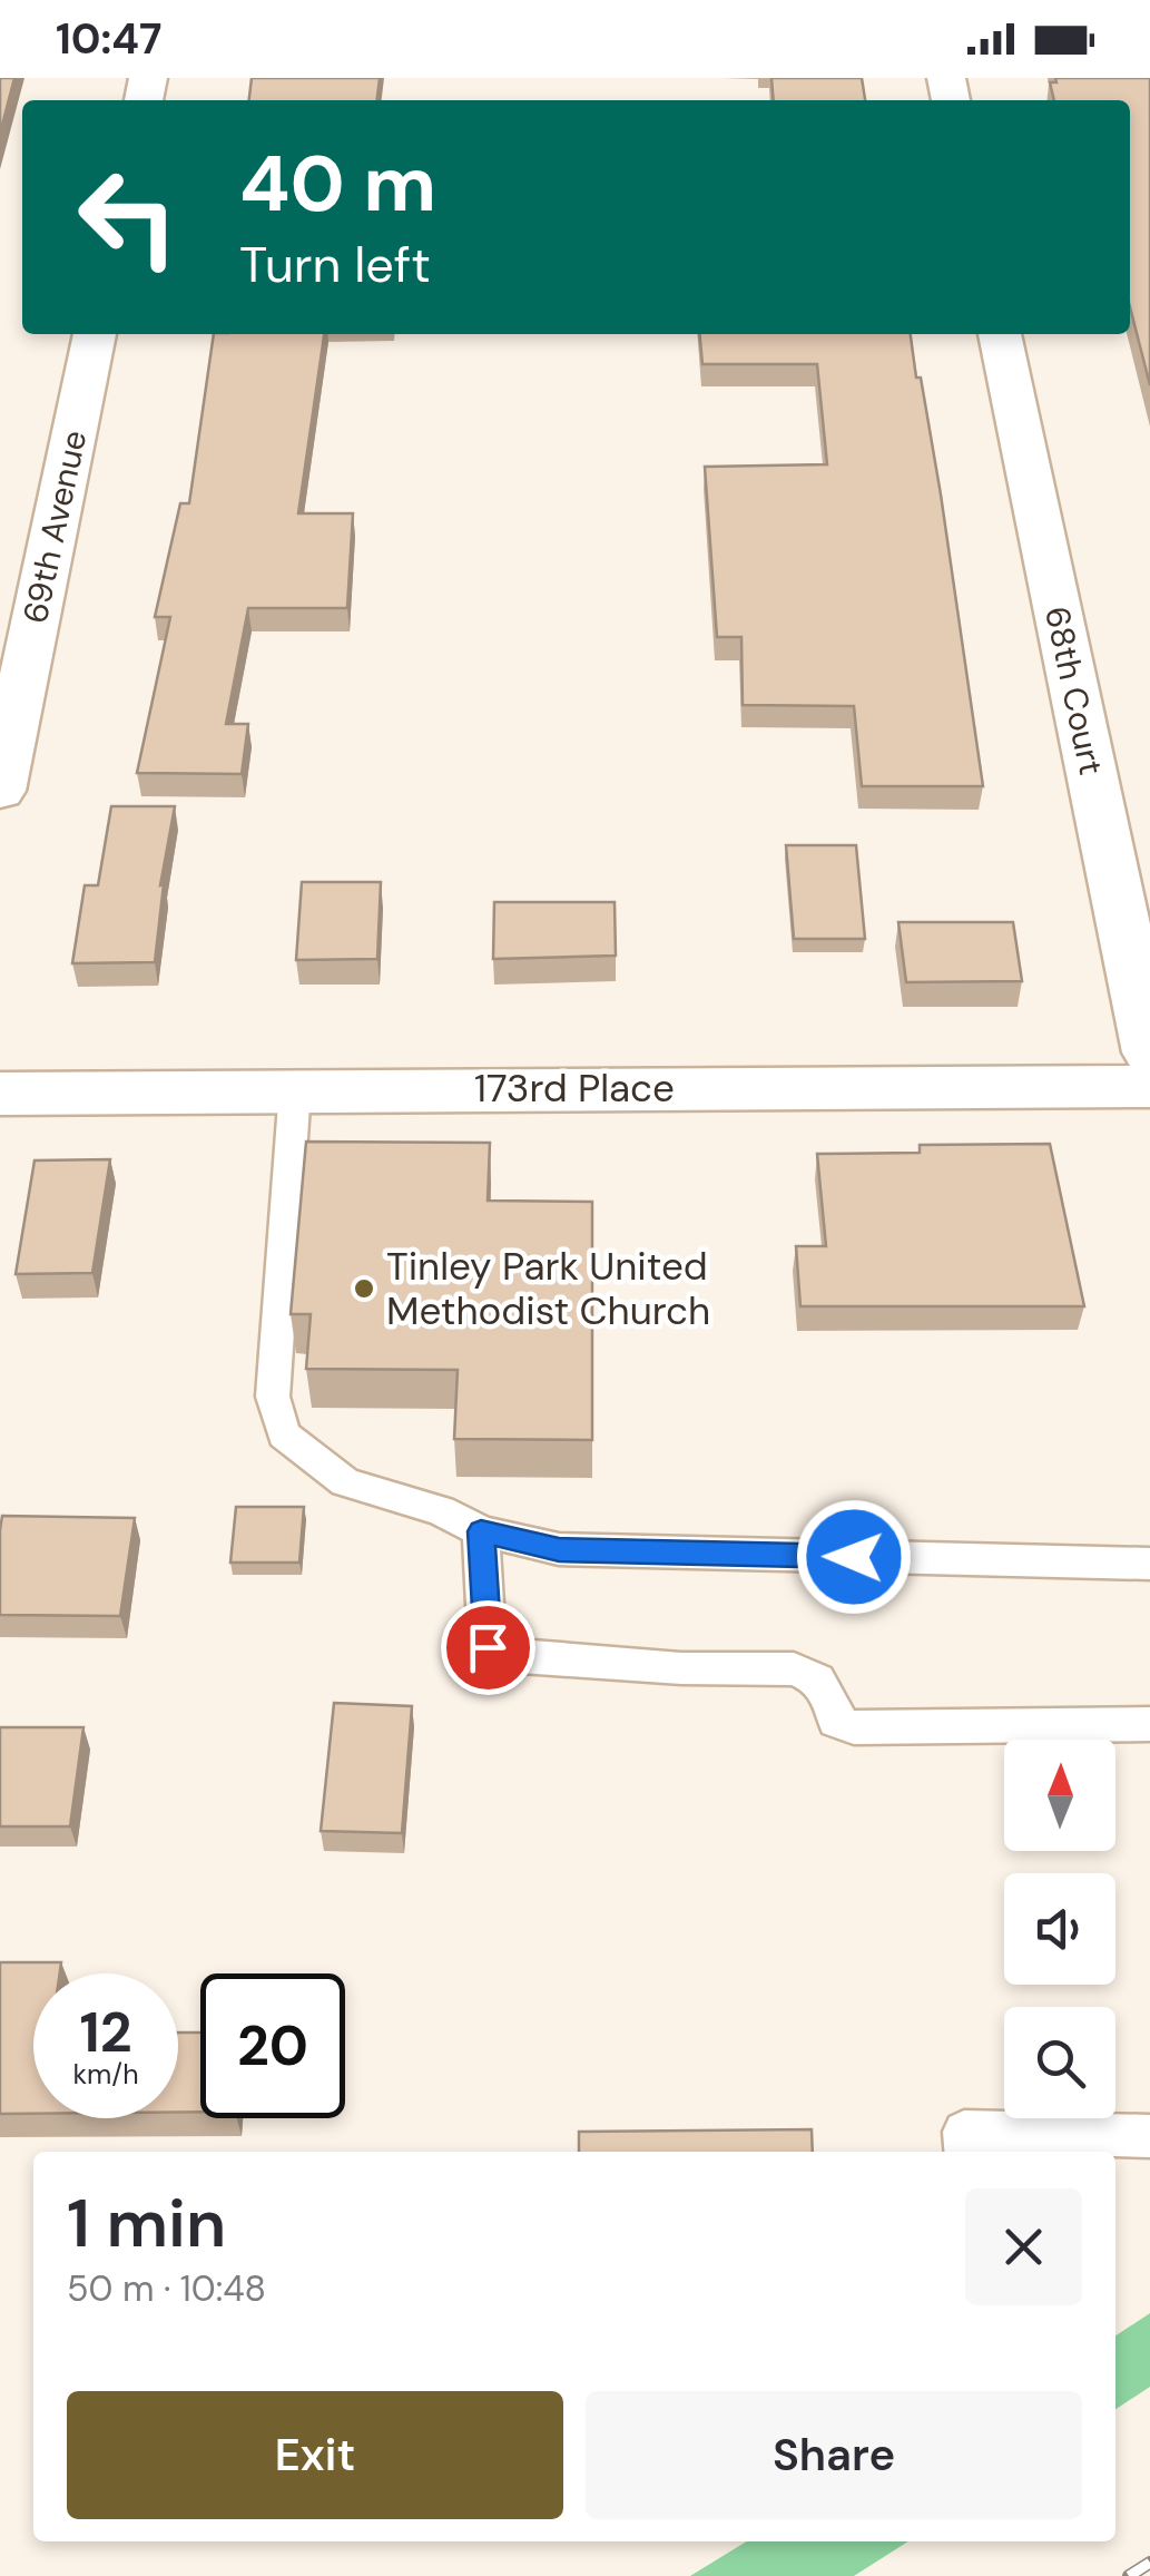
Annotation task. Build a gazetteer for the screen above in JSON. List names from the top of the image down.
{
  "streets": {
    "street": ["69th Avenue", "68th Court", "173rd Place"]
  },
  "places": ["Tinley Park United Methodist Church"],
  "north": "top",
  "page": {
    "status": "10:47",
    "turn": ["40 m", "Turn left"],
    "speed": "12 km/h",
    "limit": "20",
    "heading": ["1 min", "50 m · 10:48"],
    "buttons": ["Exit", "Share"]
  }
}
